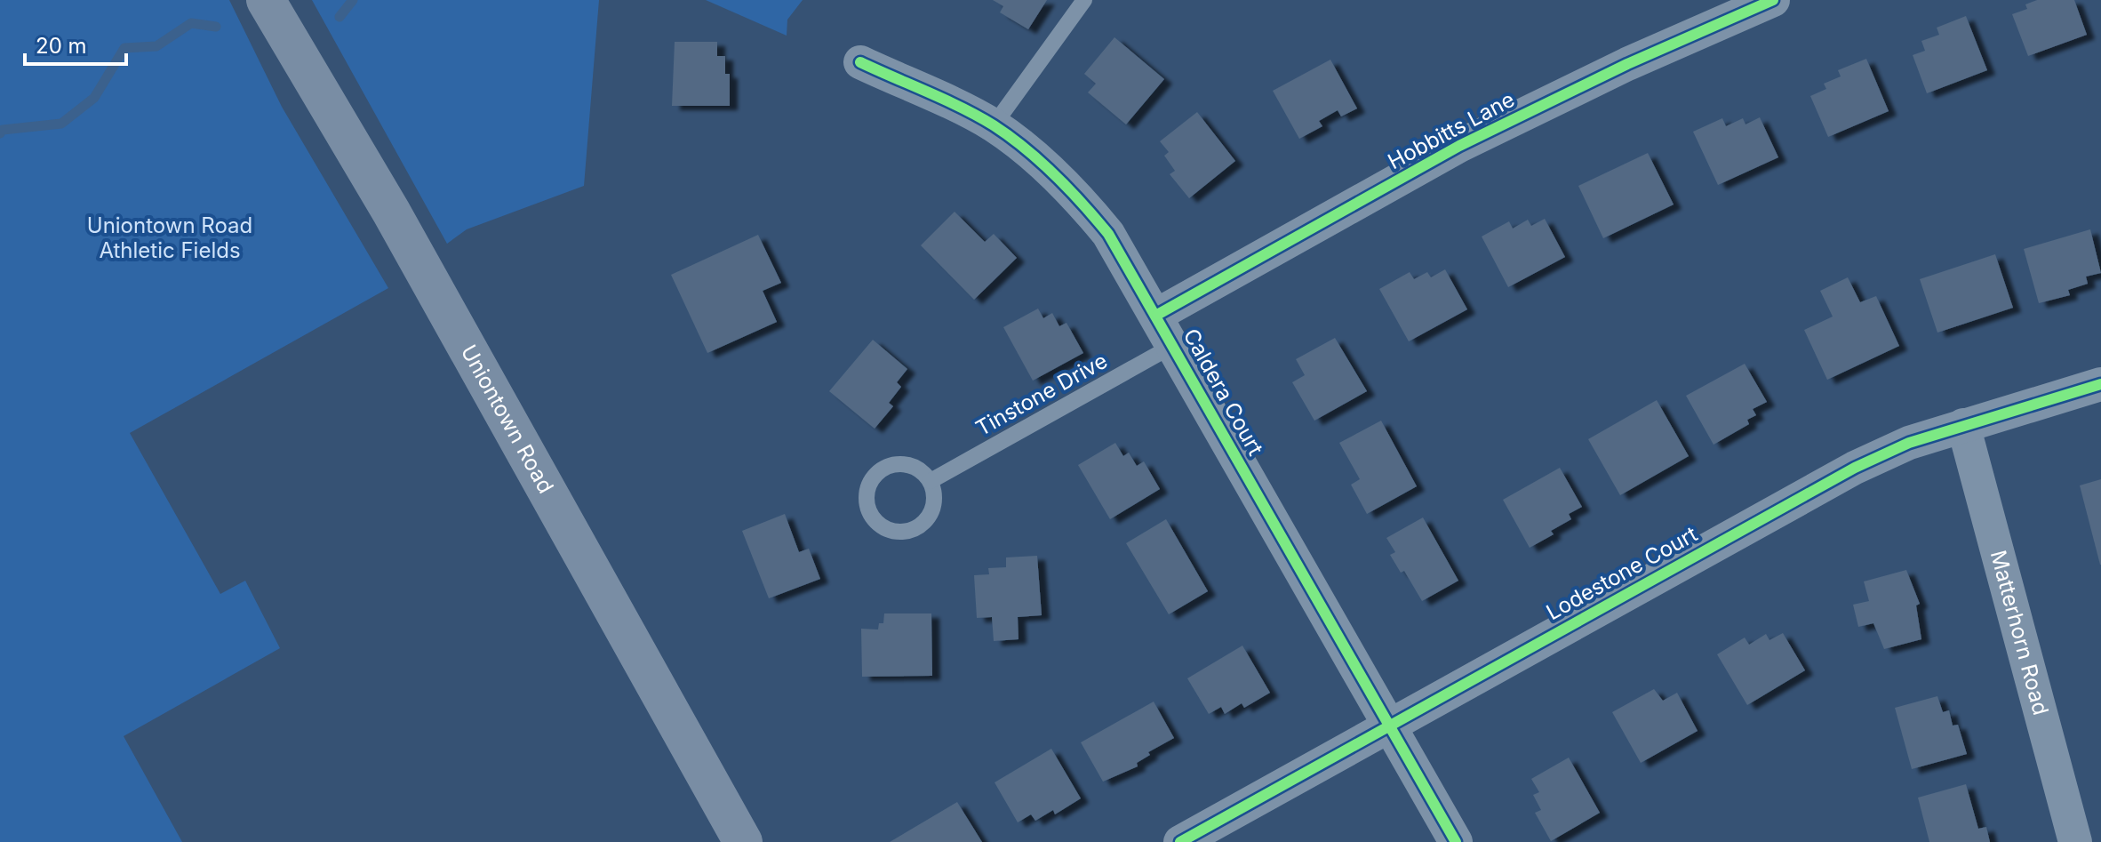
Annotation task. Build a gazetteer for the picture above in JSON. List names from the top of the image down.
{
  "streets": {
    "main road": ["Uniontown Road"],
    "street": [
      "Hobbitts Lane",
      "Caldera Court",
      "Lodestone Court",
      "Matterhorn Road"
    ],
    "lane": ["Tinstone Drive"]
  },
  "crossings": [
    ["Hobbitts Lane", "Caldera Court"],
    ["Caldera Court", "Tinstone Drive"],
    ["Caldera Court", "Lodestone Court"],
    ["Lodestone Court", "Matterhorn Road"]
  ],
  "parks": ["Uniontown Road Athletic Fields"],
  "scale_bar": "20 m"
}
